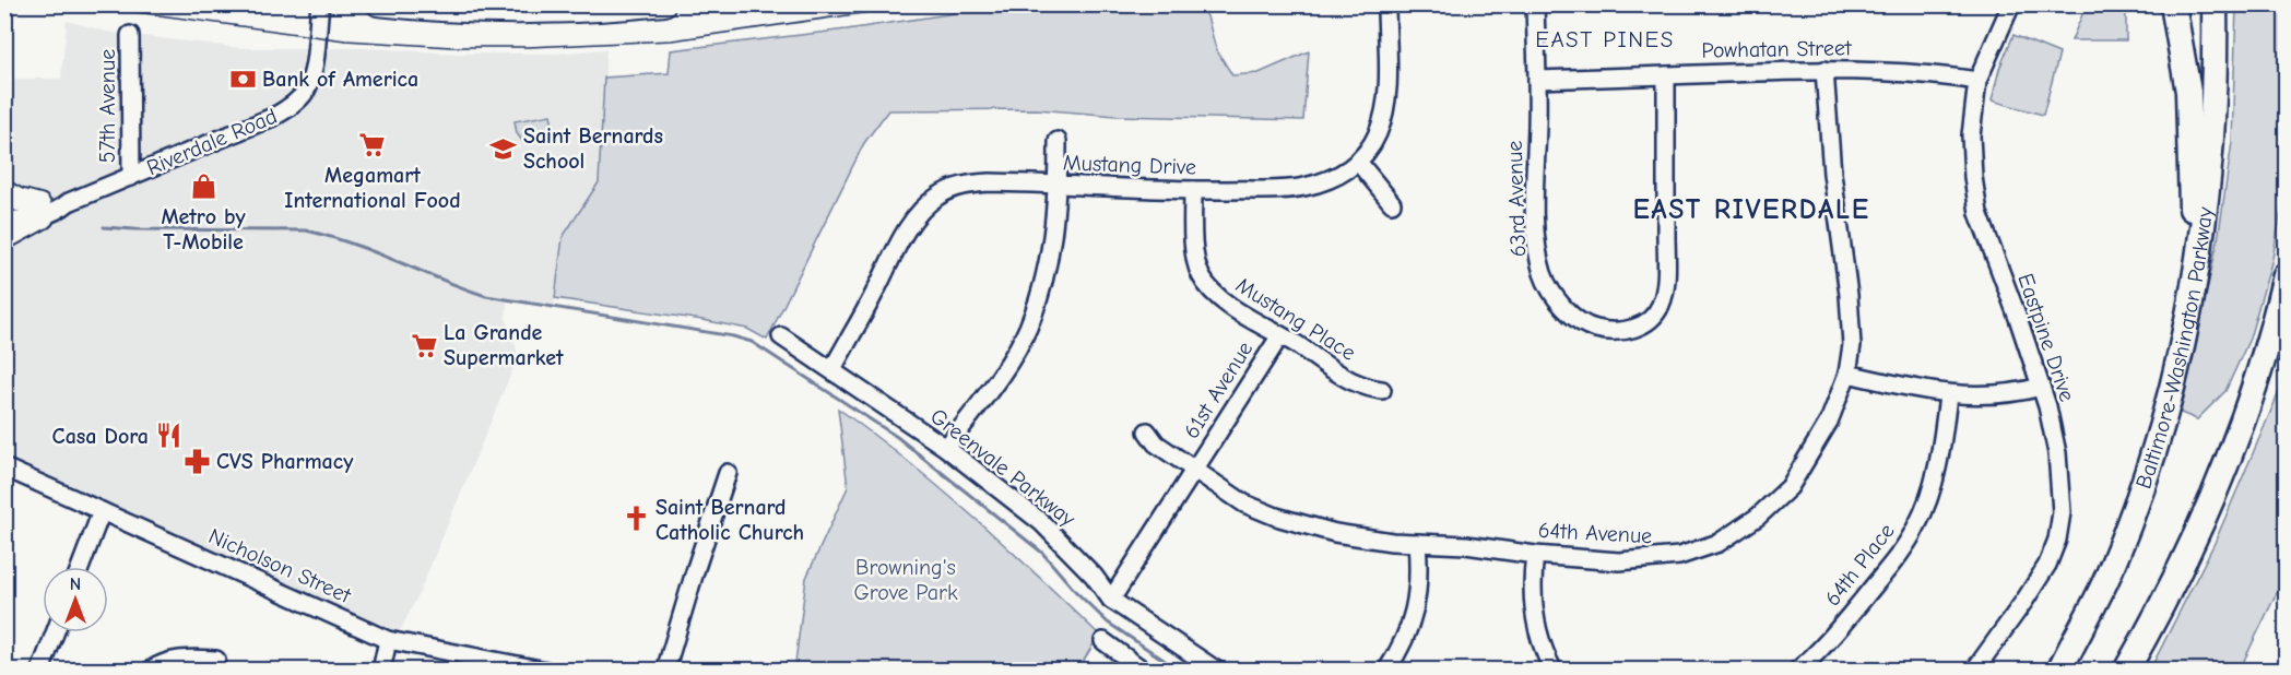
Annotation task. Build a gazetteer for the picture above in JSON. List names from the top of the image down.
{
  "streets": {
    "highway": ["Baltimore-Washington Parkway"],
    "street": [
      "Powhatan Street",
      "57th Avenue",
      "Riverdale Road",
      "Mustang Drive",
      "63rd Avenue",
      "Mustang Place",
      "Eastpine Drive",
      "61st Avenue",
      "Greenvale Parkway",
      "64th Avenue",
      "64th Place",
      "Nicholson Street"
    ]
  },
  "crossings": [
    ["Powhatan Street", "63rd Avenue"],
    ["Powhatan Street", "Eastpine Drive"],
    ["Powhatan Street", "64th Avenue"],
    ["57th Avenue", "Riverdale Road"],
    ["Mustang Drive", "Mustang Place"],
    ["Mustang Drive", "Greenvale Parkway"],
    ["Mustang Place", "61st Avenue"],
    ["61st Avenue", "Greenvale Parkway"],
    ["61st Avenue", "64th Avenue"]
  ],
  "districts": ["EAST PINES", "EAST RIVERDALE"],
  "parks": ["Browning's Grove Park"],
  "places": {
    "bank": ["Bank of America"],
    "supermarket": ["Megamart International Food", "La Grande Supermarket"],
    "school or university": ["Saint Bernards School"],
    "shop": ["Metro by T-Mobile"],
    "restaurant": ["Casa Dora"],
    "pharmacy": ["CVS Pharmacy"],
    "church": ["Saint Bernard Catholic Church"]
  },
  "north": "top"
}
